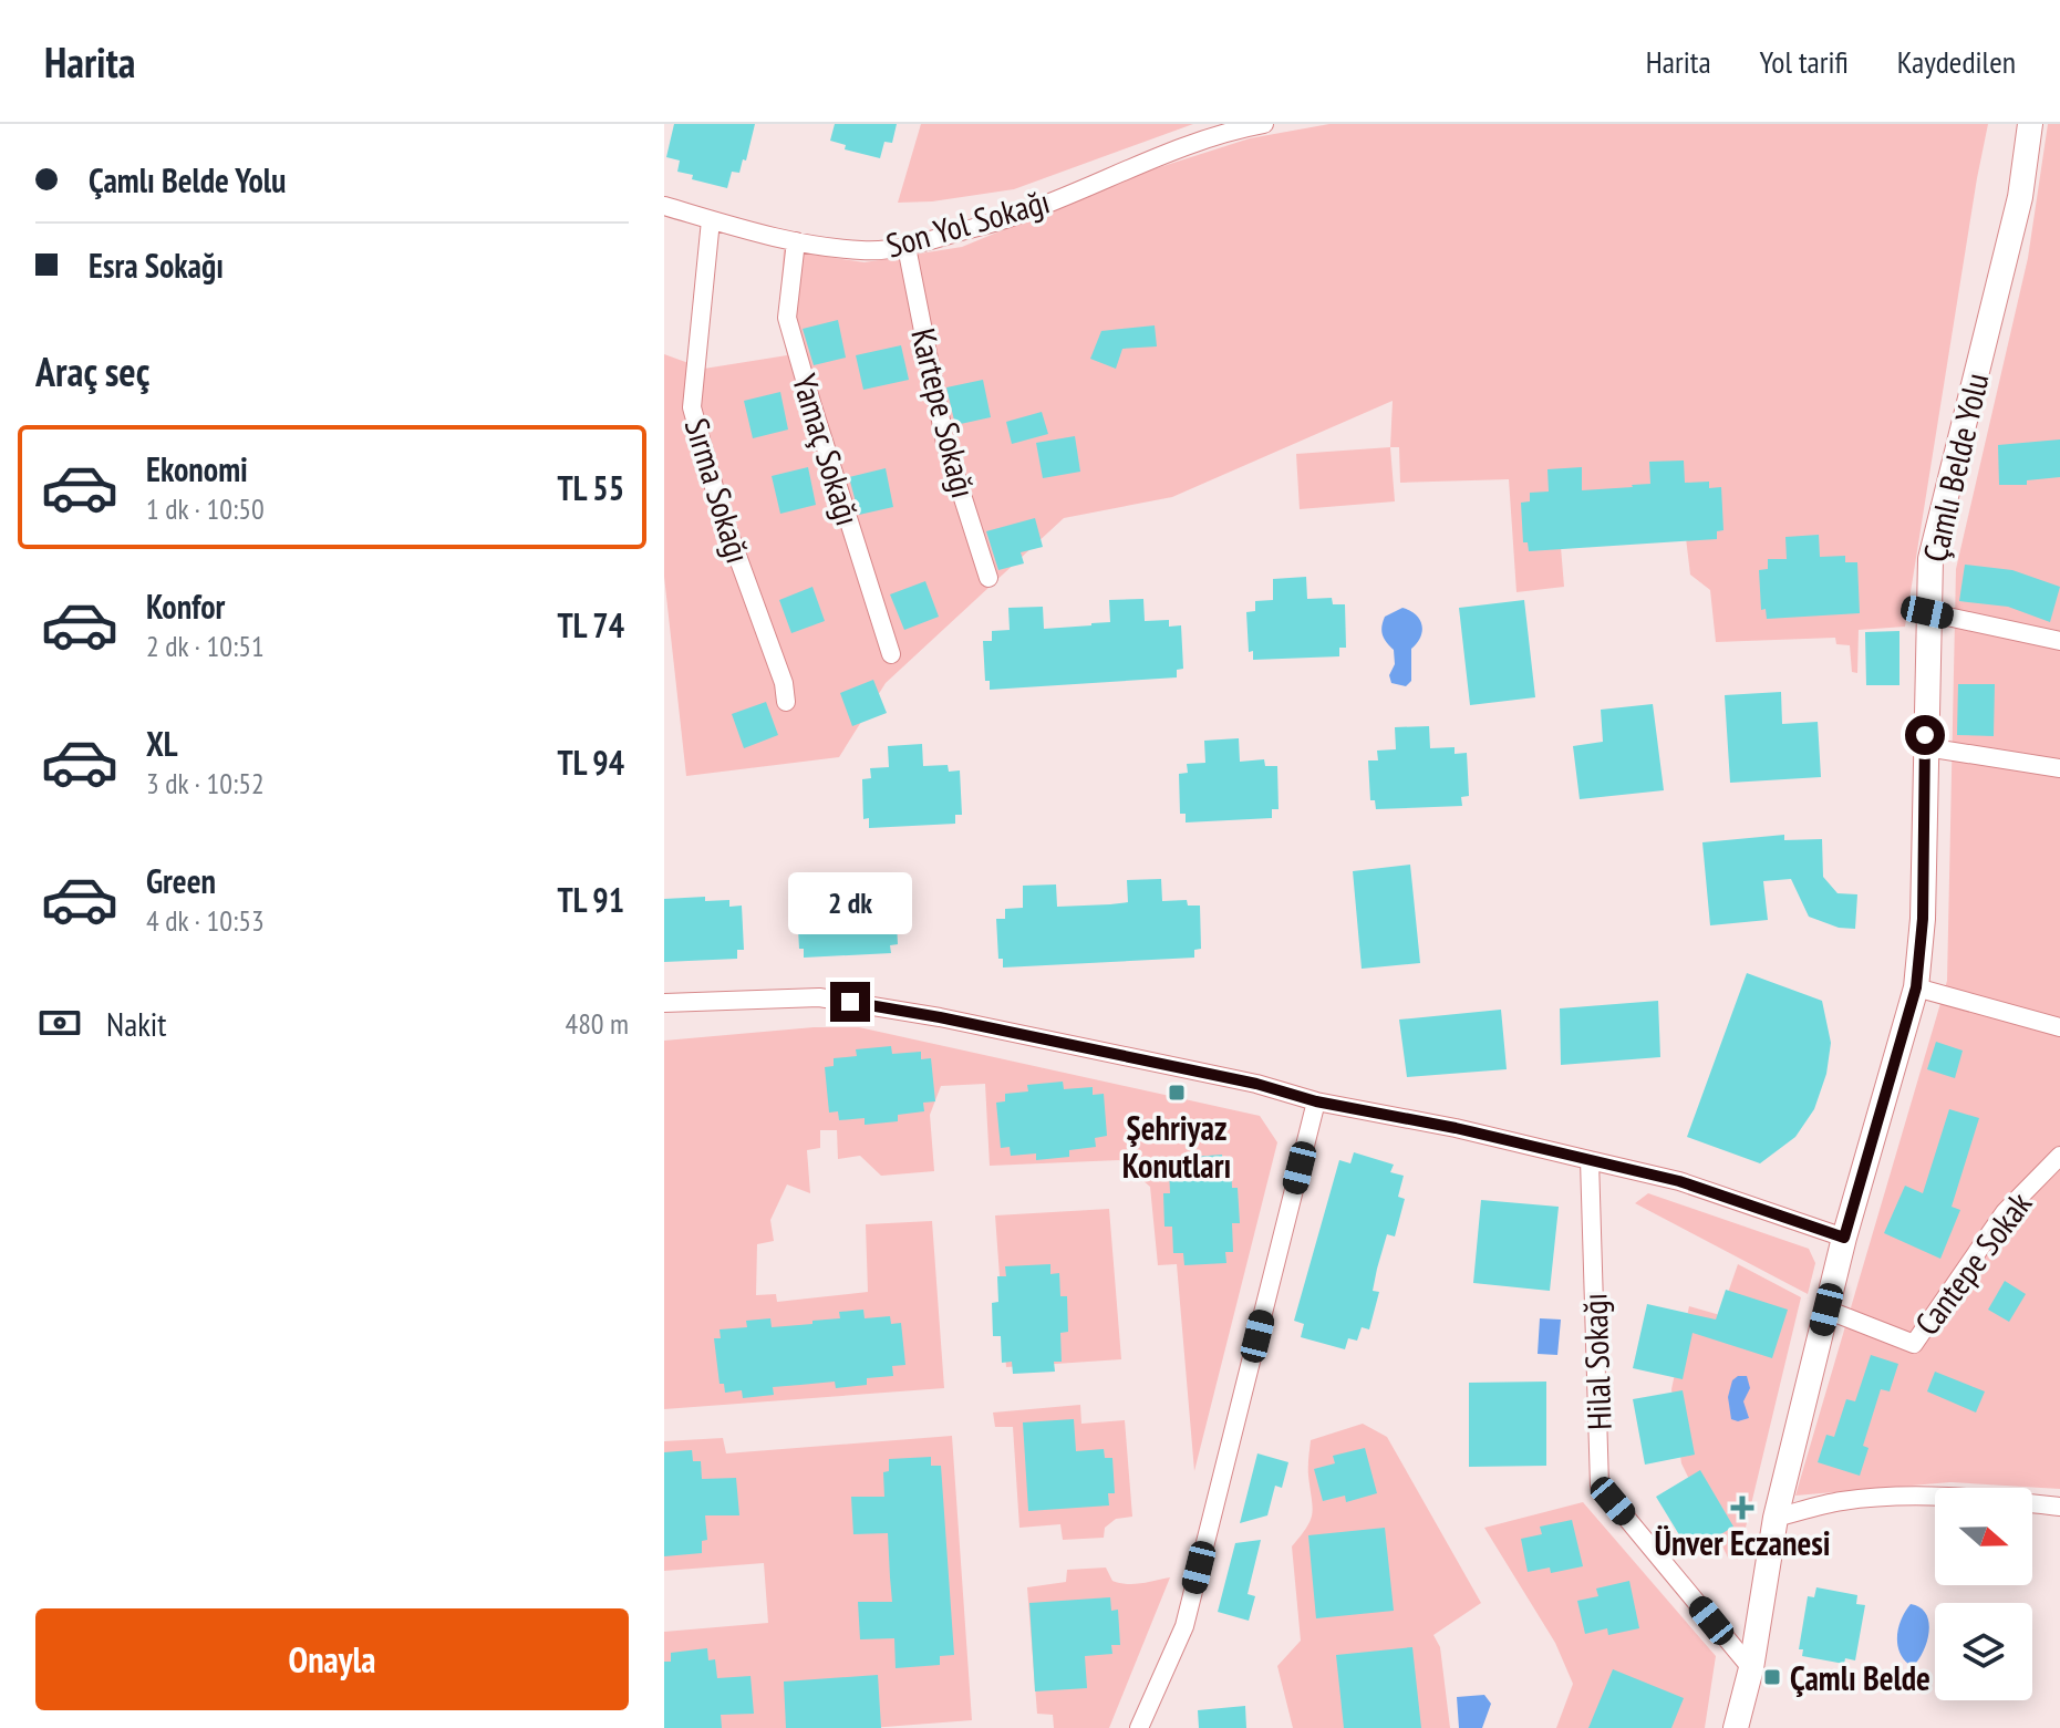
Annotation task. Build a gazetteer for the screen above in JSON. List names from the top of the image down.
{
  "streets": {
    "street": [
      "Son Yol Sokağı",
      "Kartepe Sokağı",
      "Yamaç Sokağı",
      "Çamlı Belde Yolu",
      "Sırma Sokağı",
      "Cantepe Sokak",
      "Hilal Sokağı"
    ]
  },
  "crossings": [
    ["Son Yol Sokağı", "Kartepe Sokağı"],
    ["Son Yol Sokağı", "Yamaç Sokağı"],
    ["Son Yol Sokağı", "Sırma Sokağı"],
    ["Çamlı Belde Yolu", "Cantepe Sokak"],
    ["Çamlı Belde Yolu", "Hilal Sokağı"]
  ],
  "places": {
    "transit": ["Şehriyaz Konutları", "Çamlı Belde"],
    "health": ["Ünver Eczanesi"]
  },
  "north": "right",
  "page": {
    "header": "Harita",
    "nav": ["Harita", "Yol tarifi", "Kaydedilen"],
    "banner": ["Çamlı Belde Yolu", "Esra Sokağı"],
    "heading": "Araç seç",
    "list": [
      {
        "name": "Ekonomi",
        "note": "1 dk · 10:50",
        "value": "TL 55"
      },
      {
        "name": "Konfor",
        "note": "2 dk · 10:51",
        "value": "TL 74"
      },
      {
        "name": "XL",
        "note": "3 dk · 10:52",
        "value": "TL 94"
      },
      {
        "name": "Green",
        "note": "4 dk · 10:53",
        "value": "TL 91"
      }
    ],
    "bubble": "2 dk",
    "pay": ["Nakit", "480 m"],
    "buttons": "Onayla"
  }
}
